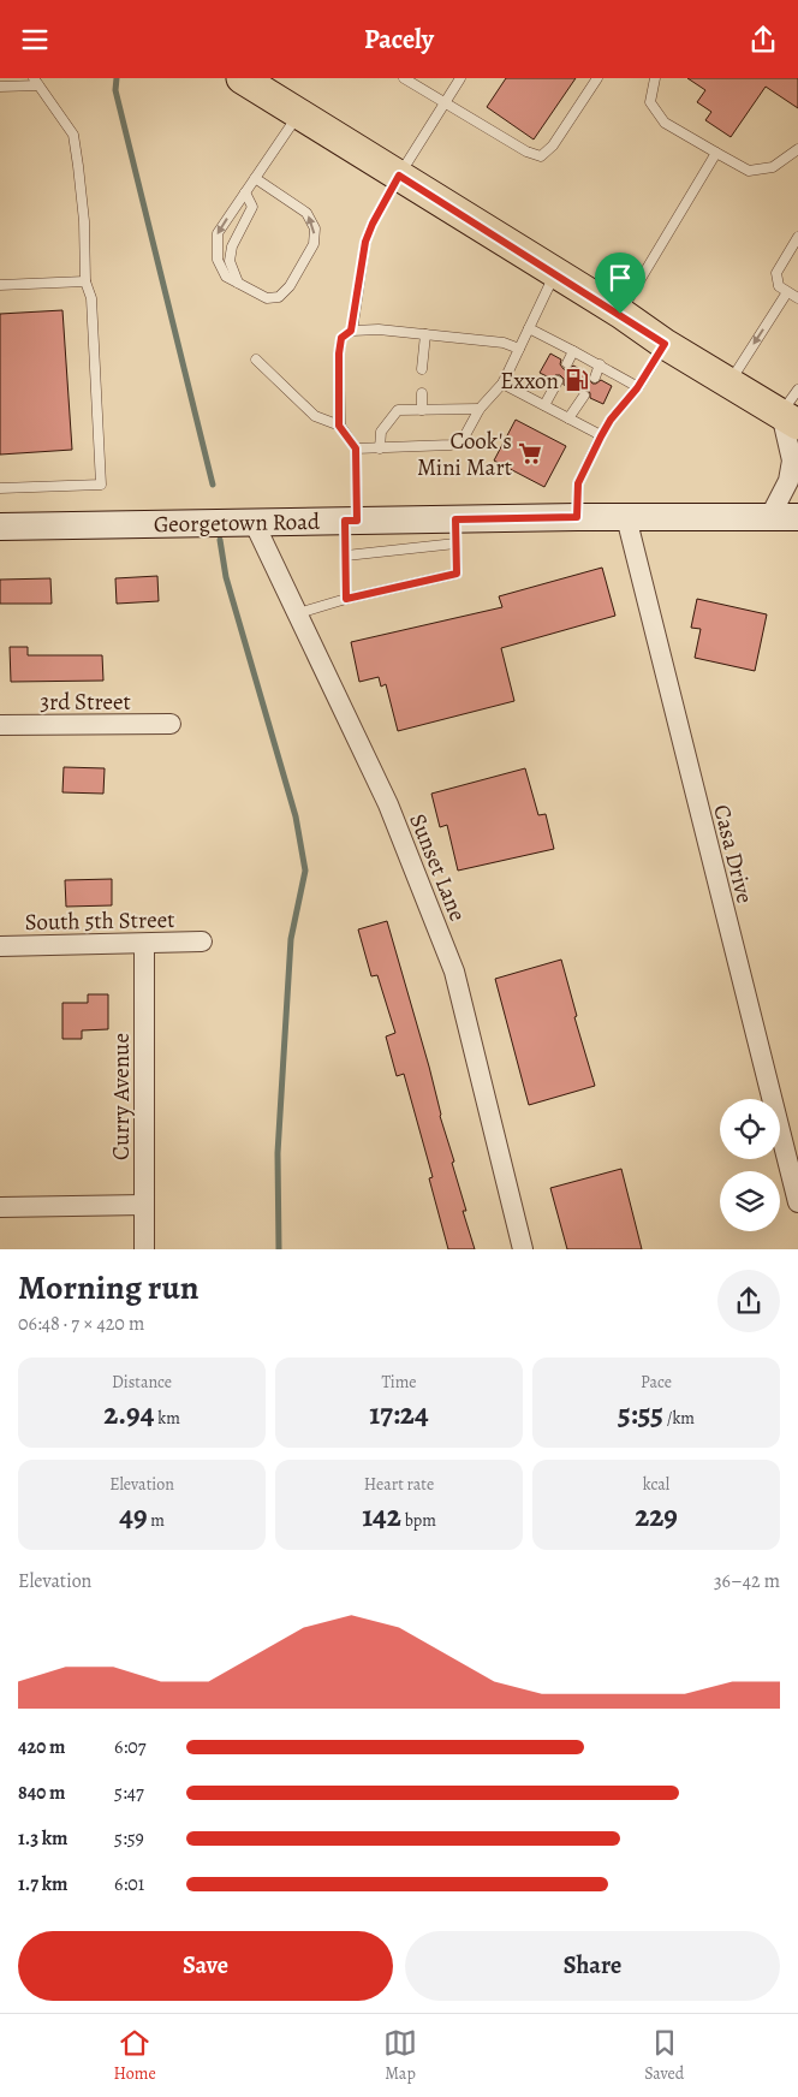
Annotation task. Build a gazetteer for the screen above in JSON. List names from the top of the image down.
{
  "streets": {
    "street": [
      "Georgetown Road",
      "3rd Street",
      "Casa Drive",
      "Sunset Lane",
      "South 5th Street",
      "Curry Avenue"
    ]
  },
  "crossings": [
    ["Georgetown Road", "Casa Drive"],
    ["Georgetown Road", "Sunset Lane"],
    ["South 5th Street", "Curry Avenue"]
  ],
  "places": {
    "fuel station": ["Exxon"],
    "supermarket": ["Cook's Mini Mart"]
  },
  "page": {
    "header": "Pacely",
    "heading": ["Morning run", "06:48 · 7 × 420 m"],
    "stats": [
      ["Distance", "2.94 km"],
      ["Time", "17:24"],
      ["Pace", "5:55 /km"],
      ["Elevation", "49 m"],
      ["Heart rate", "142 bpm"],
      ["kcal", "229"]
    ],
    "chart": ["Elevation", "36–42 m"],
    "list": [
      {
        "name": "420 m",
        "note": "6:07"
      },
      {
        "name": "840 m",
        "note": "5:47"
      },
      {
        "name": "1.3 km",
        "note": "5:59"
      },
      {
        "name": "1.7 km",
        "note": "6:01"
      }
    ],
    "buttons": ["Save", "Share"],
    "tabs": ["Home", "Map", "Saved"]
  }
}
